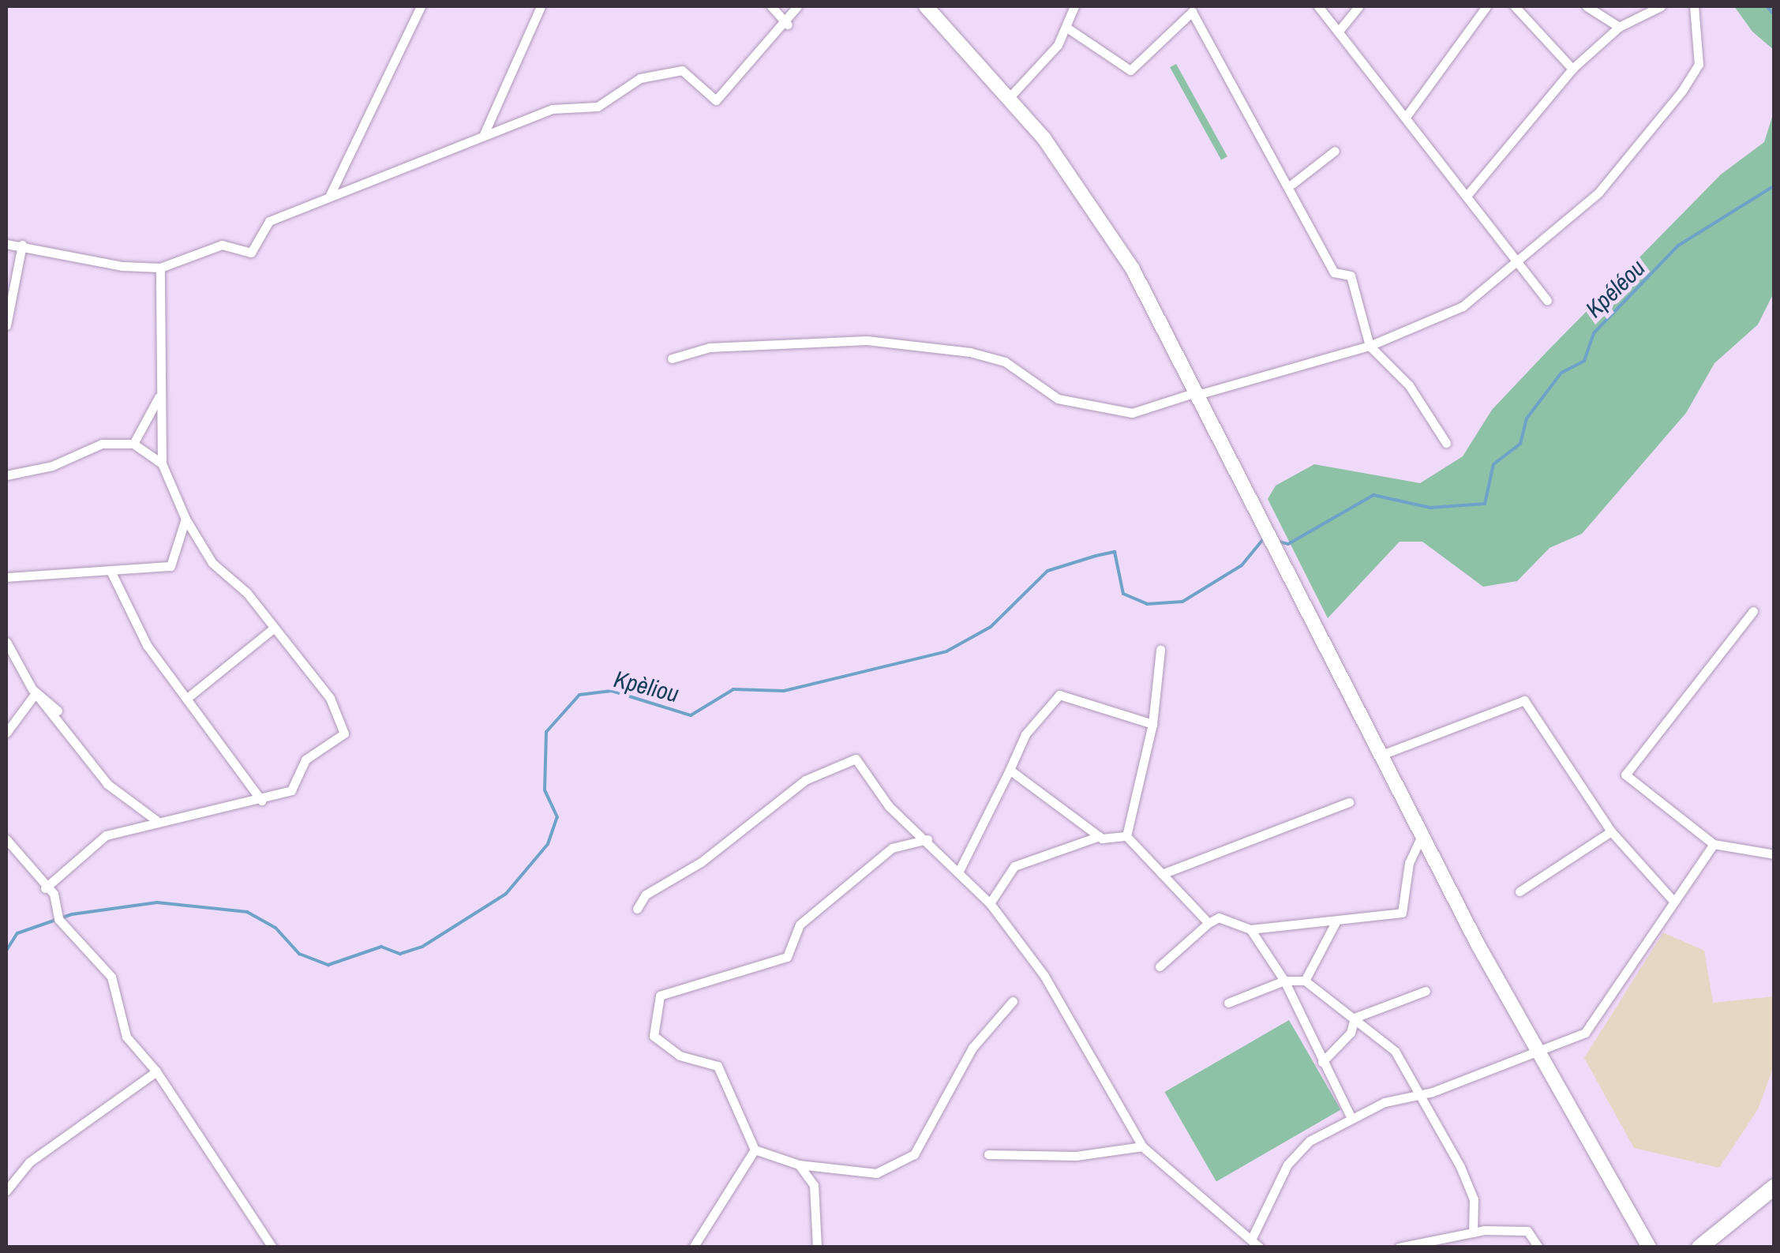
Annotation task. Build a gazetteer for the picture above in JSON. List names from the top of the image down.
{
  "water": ["Kpéléou", "Kpèliou"]
}
